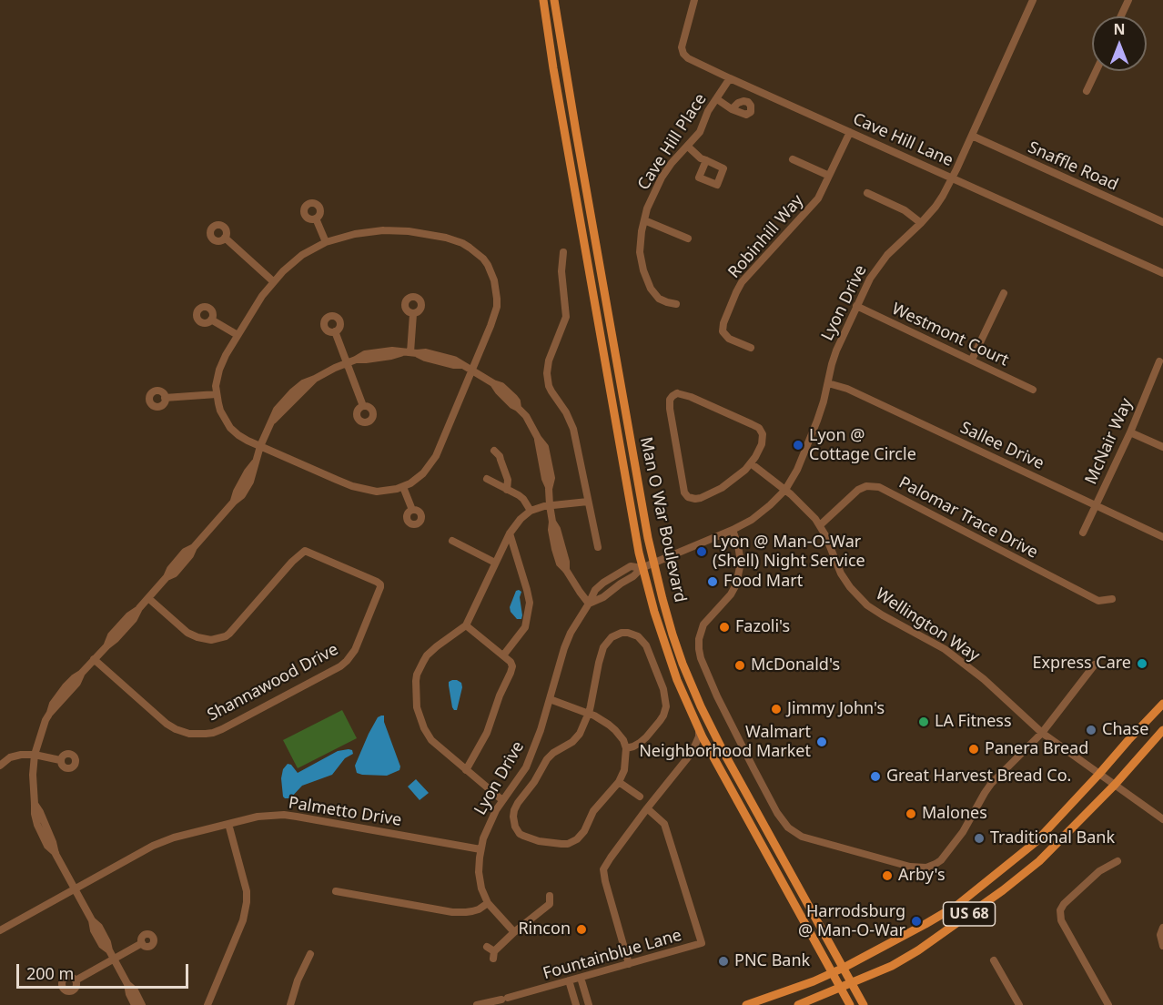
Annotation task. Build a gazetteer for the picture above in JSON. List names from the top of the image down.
{
  "streets": {
    "main road": ["Man O War Boulevard", "US 68"],
    "street": [
      "Cave Hill Lane",
      "Cave Hill Place",
      "Snaffle Road",
      "Robinhill Way",
      "Lyon Drive",
      "Westmont Court",
      "McNair Way",
      "Sallee Drive",
      "Palomar Trace Drive",
      "Wellington Way",
      "Shannawood Drive",
      "Palmetto Drive",
      "Fountainblue Lane"
    ]
  },
  "crossings": [
    ["Cave Hill Lane", "Cave Hill Place"],
    ["Cave Hill Lane", "Robinhill Way"],
    ["Cave Hill Lane", "Lyon Drive"],
    ["Snaffle Road", "Lyon Drive"],
    ["Lyon Drive", "Westmont Court"],
    ["Lyon Drive", "Sallee Drive"],
    ["Lyon Drive", "Man O War Boulevard"],
    ["Lyon Drive", "Wellington Way"],
    ["Lyon Drive", "Palmetto Drive"],
    ["McNair Way", "Sallee Drive"],
    ["Palomar Trace Drive", "Wellington Way"],
    ["Man O War Boulevard", "US 68"],
    ["Wellington Way", "US 68"]
  ],
  "places": [
    "Lyon @ Cottage Circle",
    "Lyon @ Man-O-War (Shell) Night Service",
    "Food Mart",
    "Fazoli's",
    "Express Care",
    "McDonald's",
    "Jimmy John's",
    "LA Fitness",
    "Chase",
    "Walmart Neighborhood Market",
    "Panera Bread",
    "Great Harvest Bread Co.",
    "Malones",
    "Traditional Bank",
    "Arby's",
    "Harrodsburg @ Man-O-War",
    "Rincon",
    "PNC Bank"
  ],
  "scale_bar": "200 m",
  "north": "top"
}
